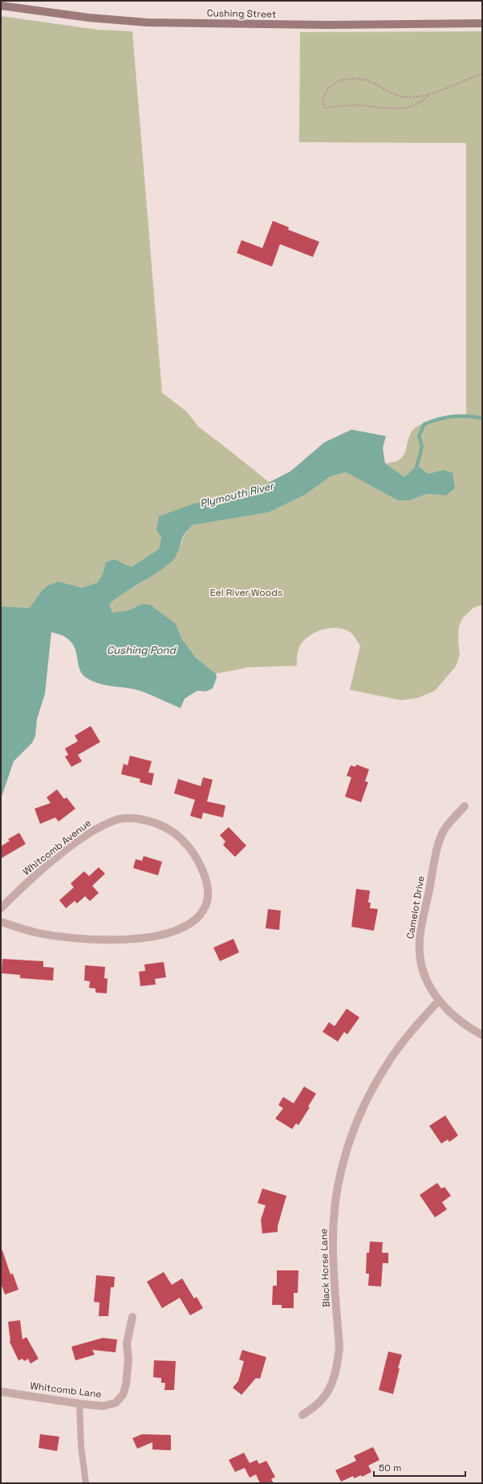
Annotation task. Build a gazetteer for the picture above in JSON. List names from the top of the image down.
{
  "streets": {
    "street": [
      "Cushing Street",
      "Whitcomb Avenue",
      "Camelot Drive",
      "Black Horse Lane",
      "Whitcomb Lane"
    ]
  },
  "crossings": [
    ["Camelot Drive", "Black Horse Lane"]
  ],
  "water": ["Plymouth River", "Cushing Pond"],
  "parks": ["Eel River Woods"],
  "scale_bar": "50 m"
}
